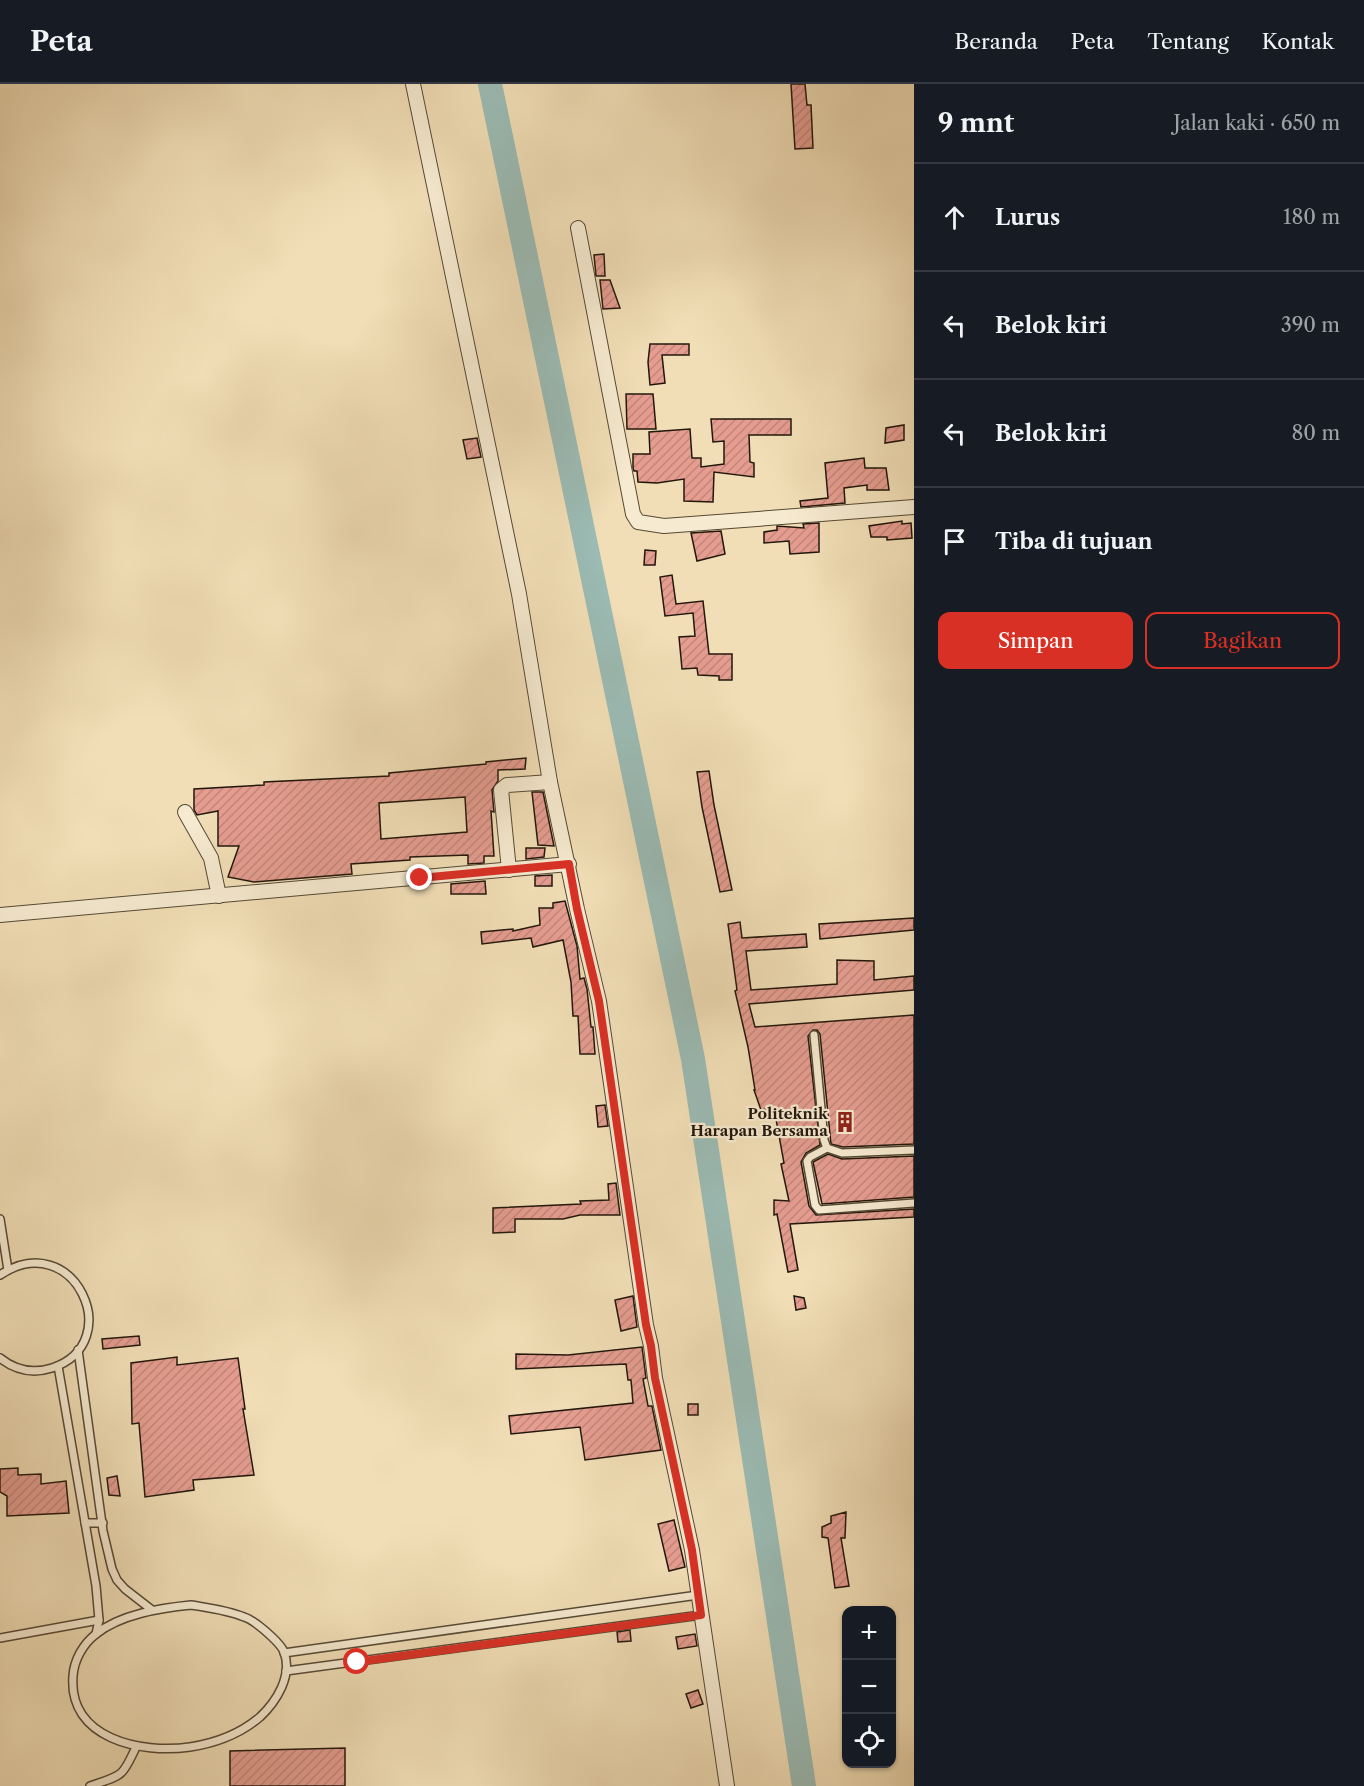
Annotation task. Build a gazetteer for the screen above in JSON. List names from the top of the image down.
{
  "places": {
    "building": ["Politeknik Harapan Bersama"]
  },
  "page": {
    "header": "Peta",
    "nav": [
      "Beranda",
      "Peta",
      "Tentang",
      "Kontak"
    ],
    "heading": ["9 mnt", "Jalan kaki · 650 m"],
    "list": [
      ["Lurus", "180 m"],
      ["Belok kiri", "390 m"],
      ["Belok kiri", "80 m"],
      "Tiba di tujuan"
    ],
    "buttons": ["Simpan", "Bagikan"],
    "map_buttons": ["+", "−"]
  }
}
